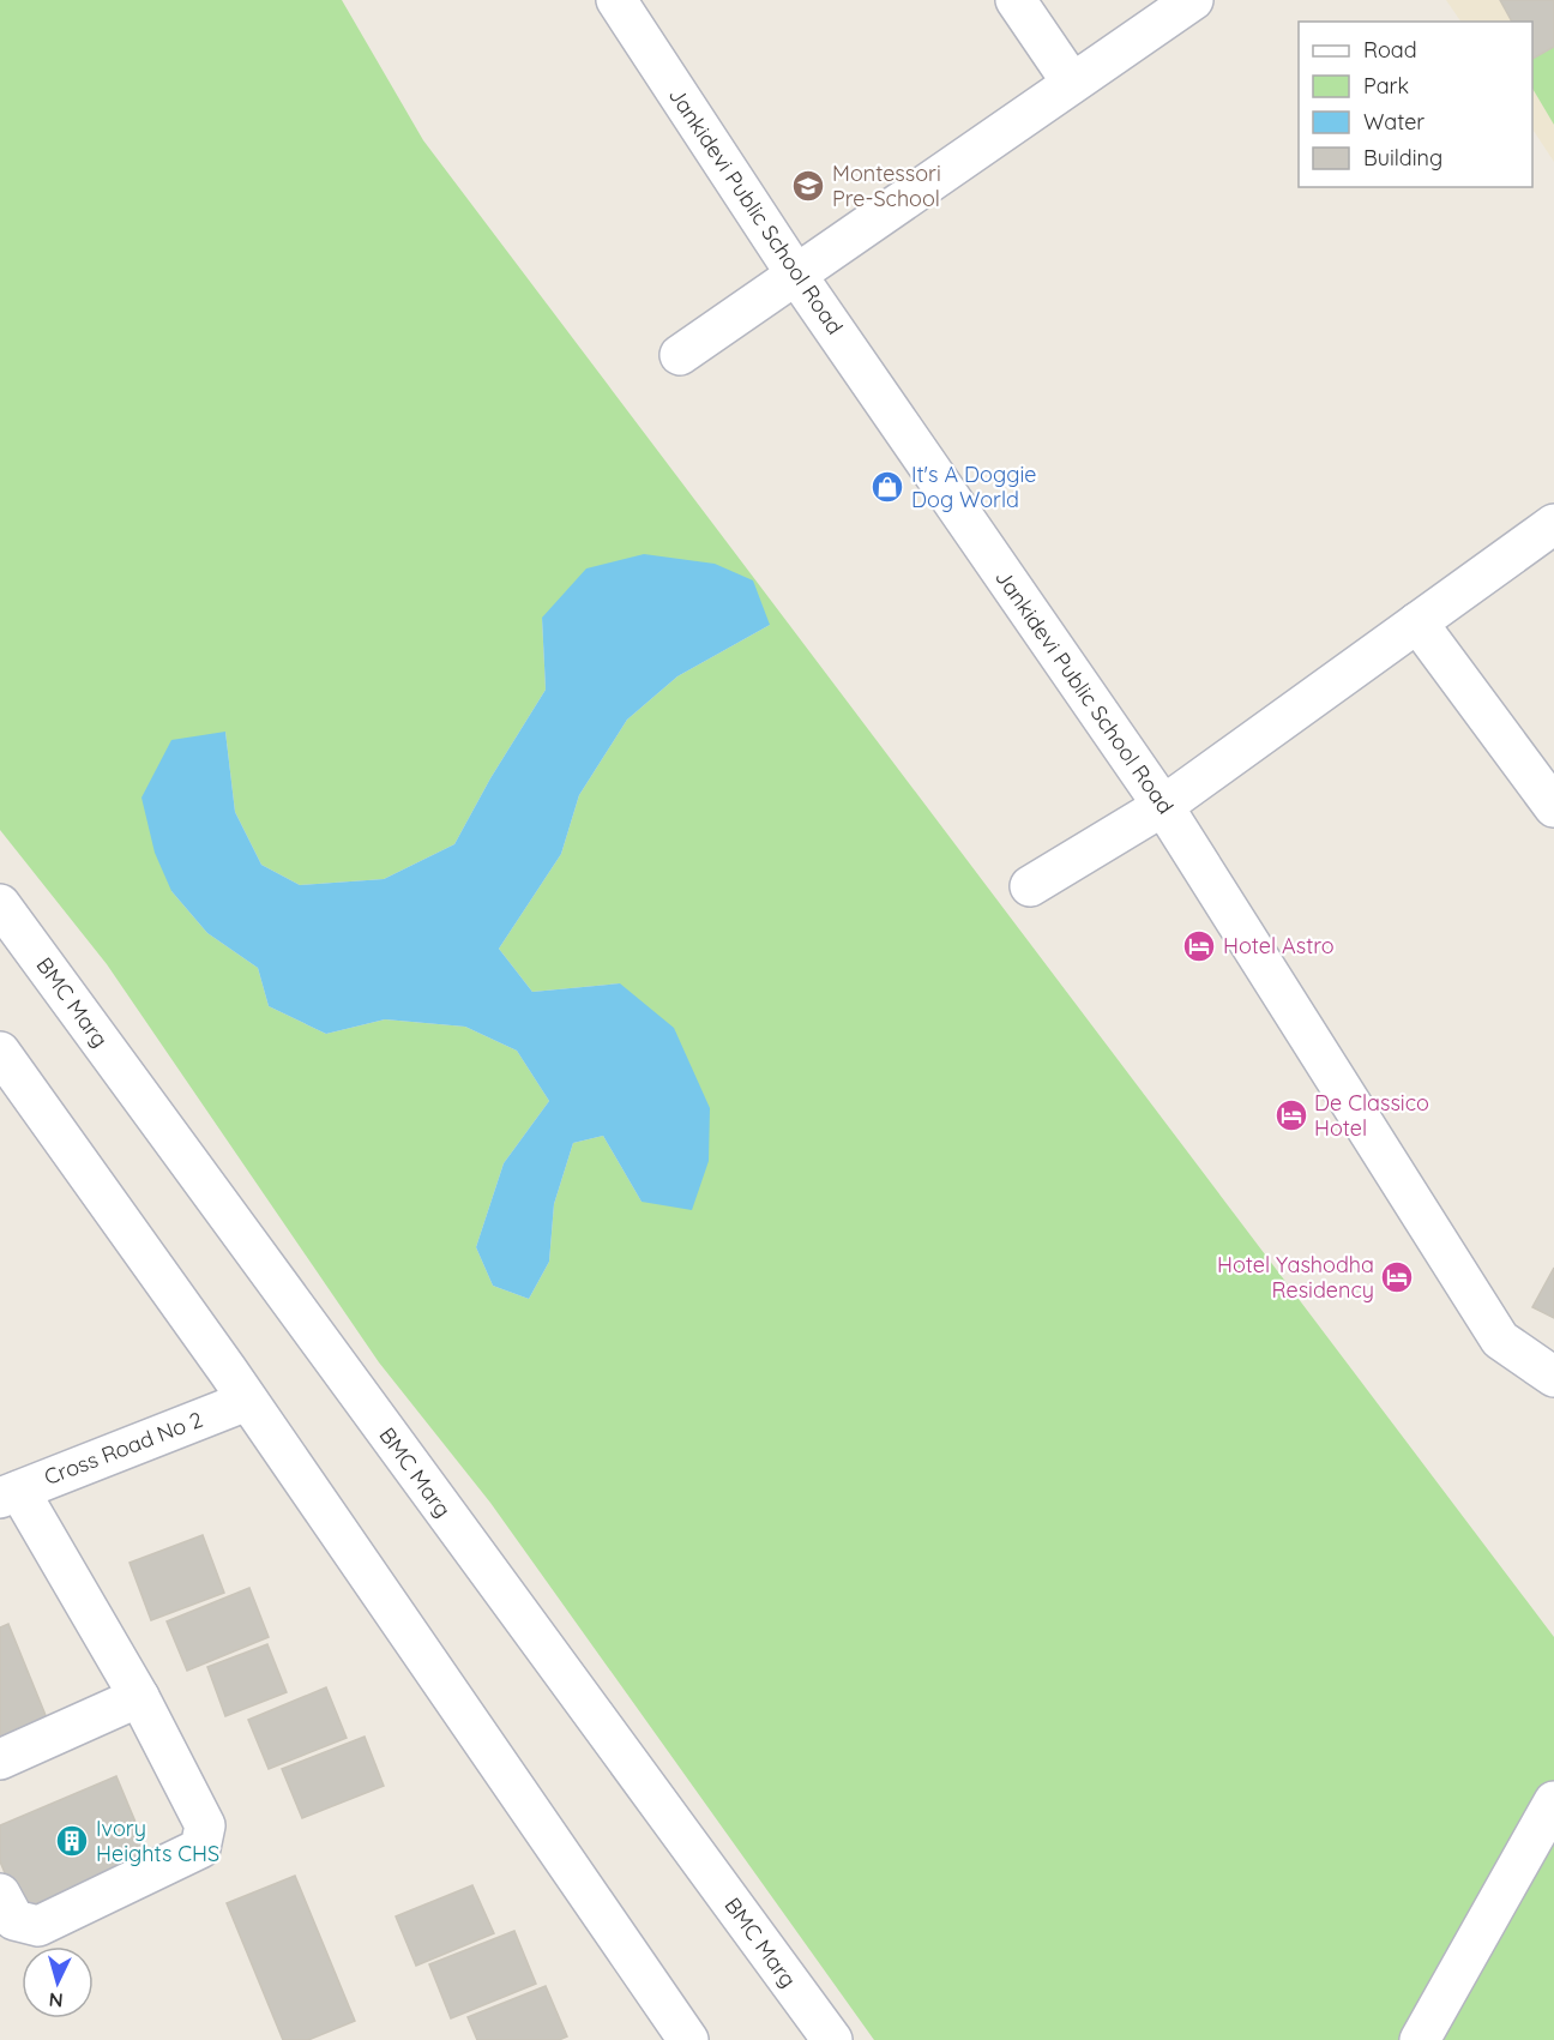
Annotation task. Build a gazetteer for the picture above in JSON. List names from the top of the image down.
{
  "streets": {
    "street": ["Jankidevi Public School Road", "BMC Marg", "Cross Road No 2"]
  },
  "places": {
    "school or university": ["Montessori Pre-School"],
    "shop": ["It's A Doggie Dog World"],
    "hotel": ["Hotel Astro", "De Classico Hotel", "Hotel Yashodha Residency"],
    "building": ["Ivory Heights CHS"]
  },
  "legend": [
    "Road",
    "Park",
    "Water",
    "Building"
  ],
  "north": "bottom"
}
